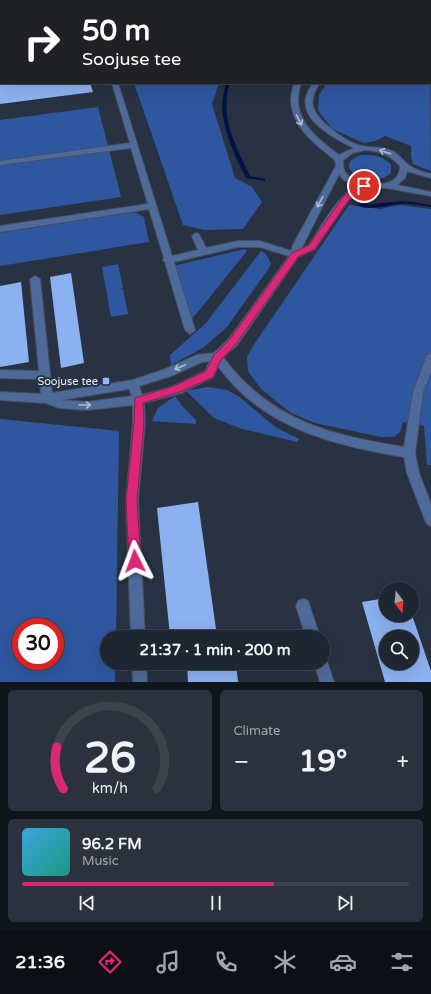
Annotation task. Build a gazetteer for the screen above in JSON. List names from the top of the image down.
{
  "places": {
    "transit": ["Soojuse tee"]
  },
  "north": "bottom",
  "page": {
    "turn": ["50 m", "Soojuse tee"],
    "limit": "30",
    "trip": "21:37 · 1 min · 200 m",
    "tile": "Climate",
    "heat": ["−", "19°", "+"],
    "song": ["96.2 FM", "Music"],
    "tabs": "21:36",
    "gauge": ["26", "km/h"]
  }
}
